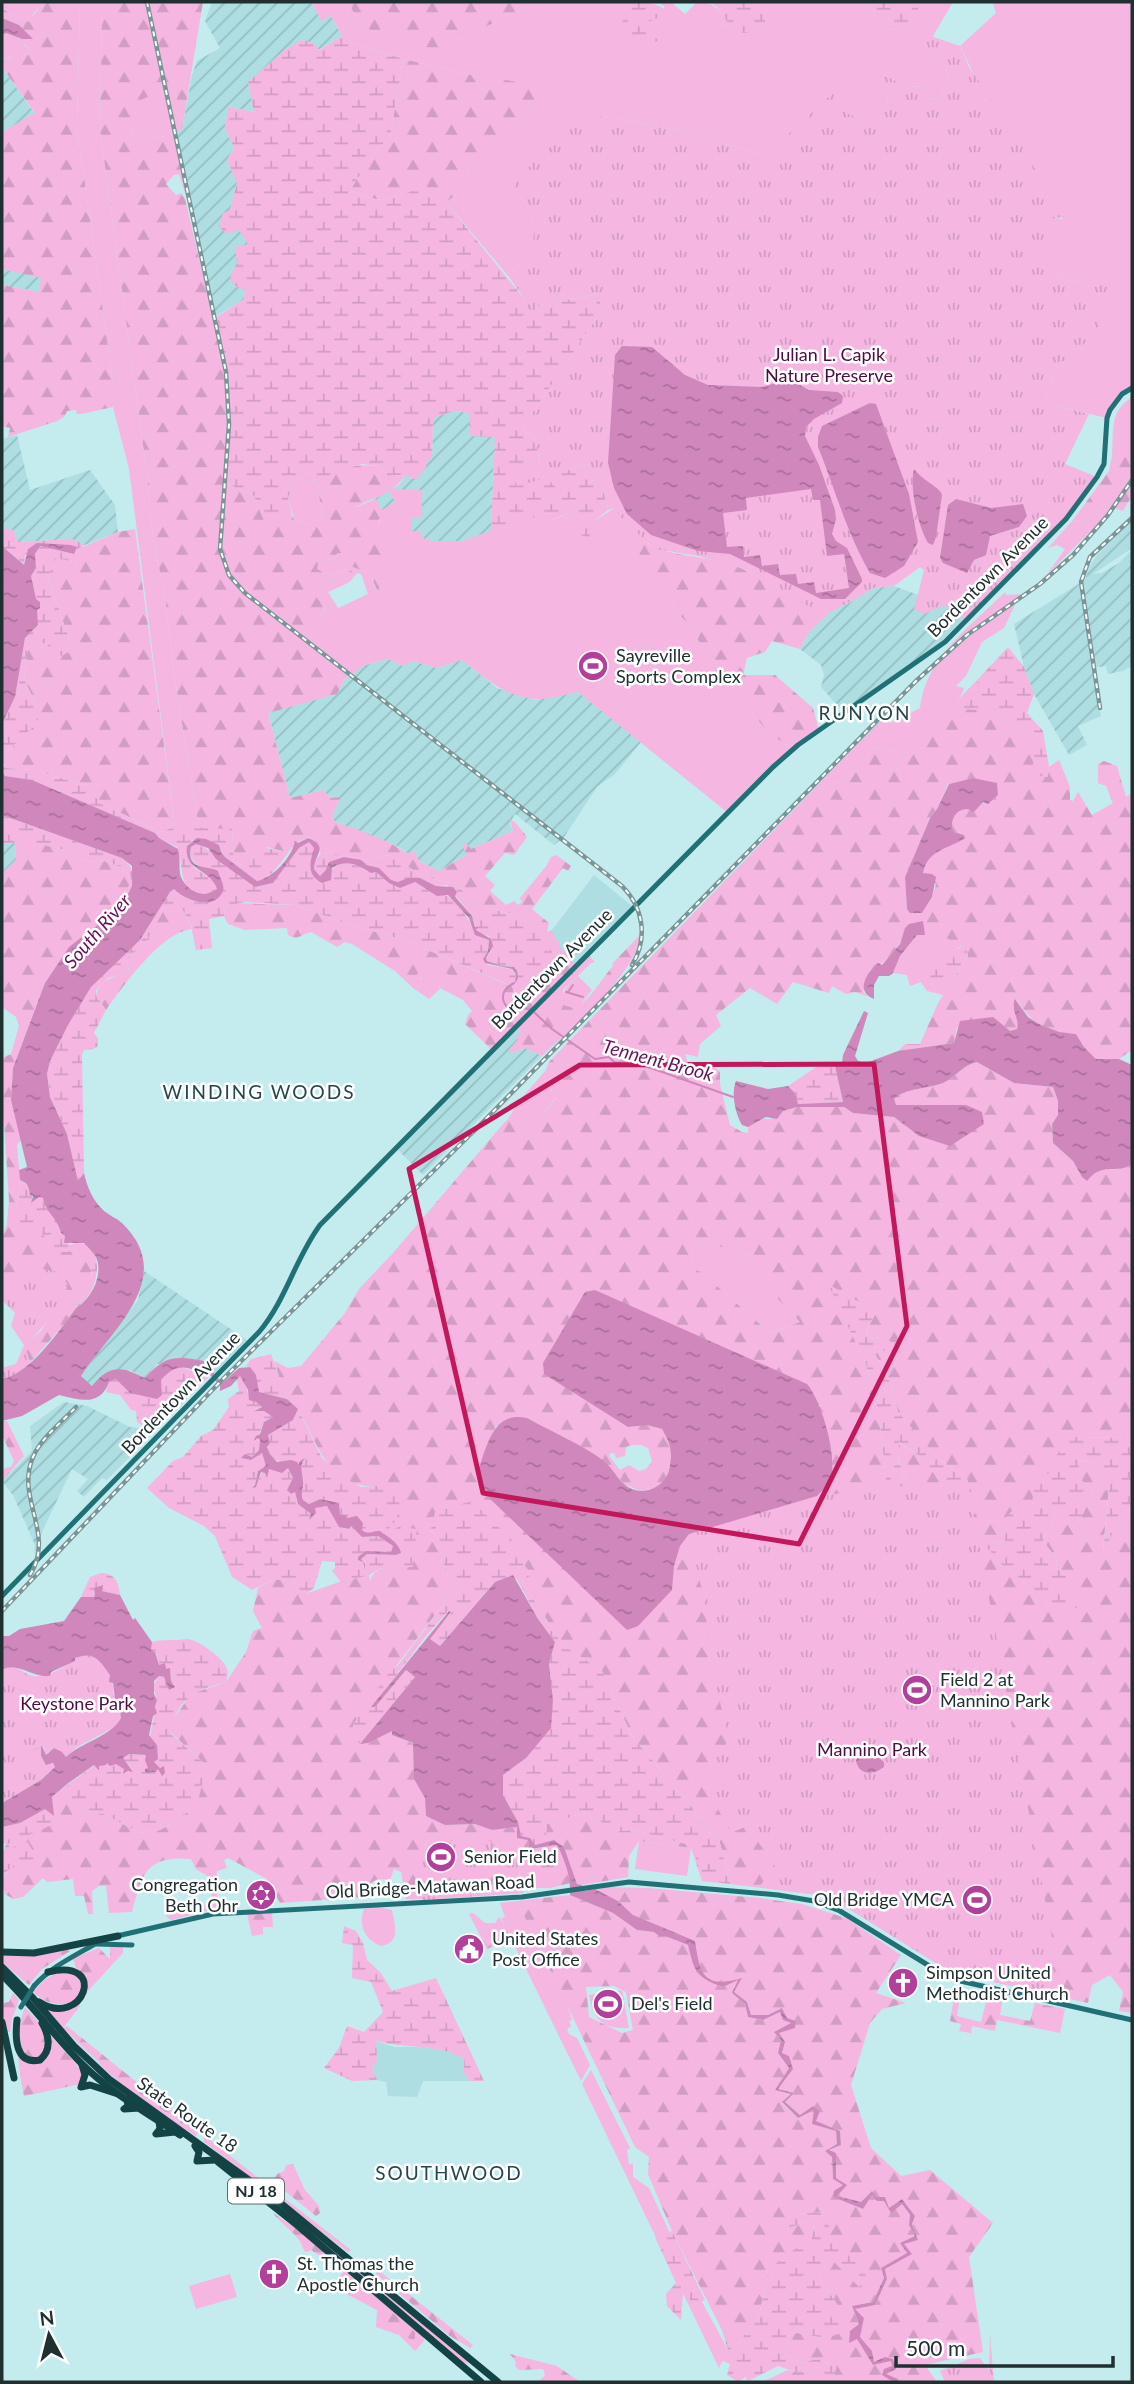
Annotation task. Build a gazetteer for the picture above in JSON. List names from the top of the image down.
{
  "streets": {
    "highway": ["State Route 18", "NJ 18"],
    "main road": ["Bordentown Avenue", "Old Bridge-Matawan Road"]
  },
  "districts": ["RUNYON", "WINDING WOODS", "SOUTHWOOD"],
  "water": ["South River", "Tennent Brook"],
  "parks": ["Julian L. Capik Nature Preserve", "Keystone Park", "Mannino Park"],
  "places": {
    "sports": [
      "Sayreville Sports Complex",
      "Field 2 at Mannino Park",
      "Senior Field",
      "Old Bridge YMCA",
      "Del's Field"
    ],
    "synagogue": ["Congregation Beth Ohr"],
    "public building": ["United States Post Office"],
    "church": ["Simpson United Methodist Church", "St. Thomas the Apostle Church"]
  },
  "scale_bar": "500 m",
  "north": "top"
}
